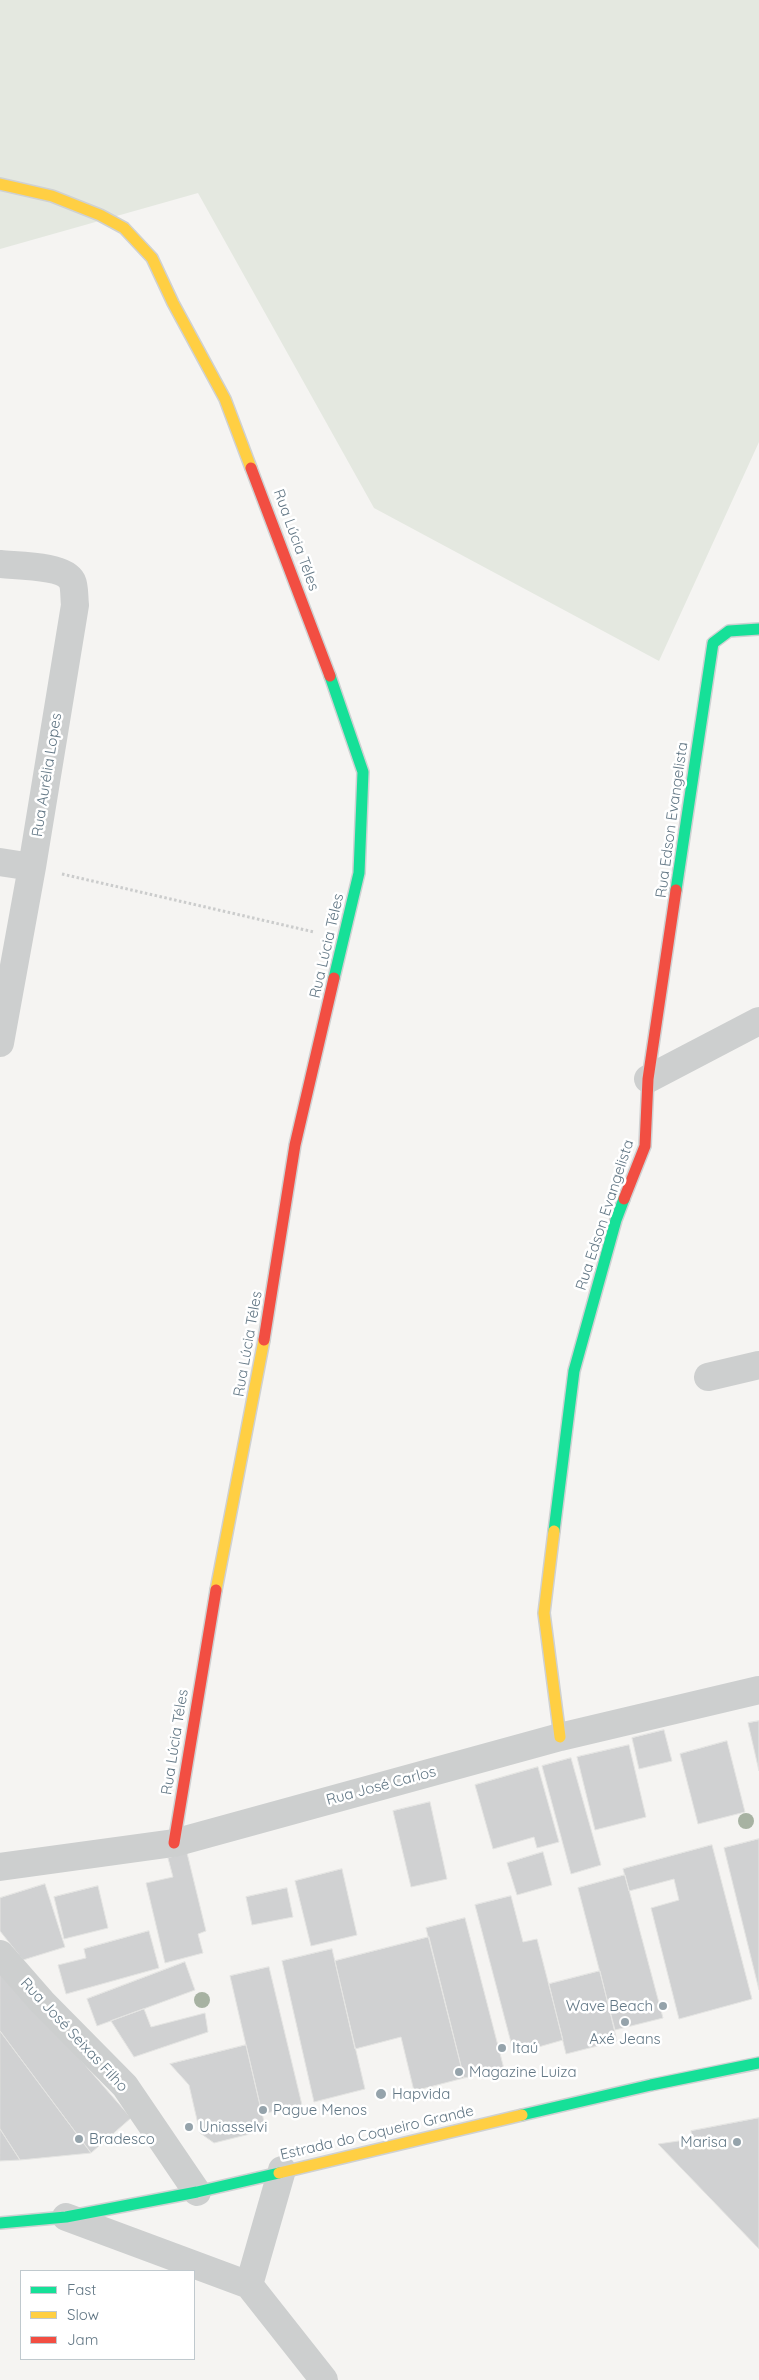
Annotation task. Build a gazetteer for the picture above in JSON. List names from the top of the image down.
{
  "streets": {
    "street": [
      "Rua Lúcia Téles",
      "Rua Aurélia Lopes",
      "Rua Edson Evangelista",
      "Rua José Carlos",
      "Rua José Seixas Filho",
      "Estrada do Coqueiro Grande"
    ]
  },
  "crossings": [
    ["Rua Lúcia Téles", "Rua José Carlos"],
    ["Rua Edson Evangelista", "Rua José Carlos"],
    ["Rua José Seixas Filho", "Estrada do Coqueiro Grande"]
  ],
  "places": [
    "Wave Beach",
    "Axé Jeans",
    "Itaú",
    "Magazine Luiza",
    "Hapvida",
    "Pague Menos",
    "Uniasselvi",
    "Bradesco",
    "Marisa"
  ],
  "legend": ["Fast", "Slow", "Jam"]
}
